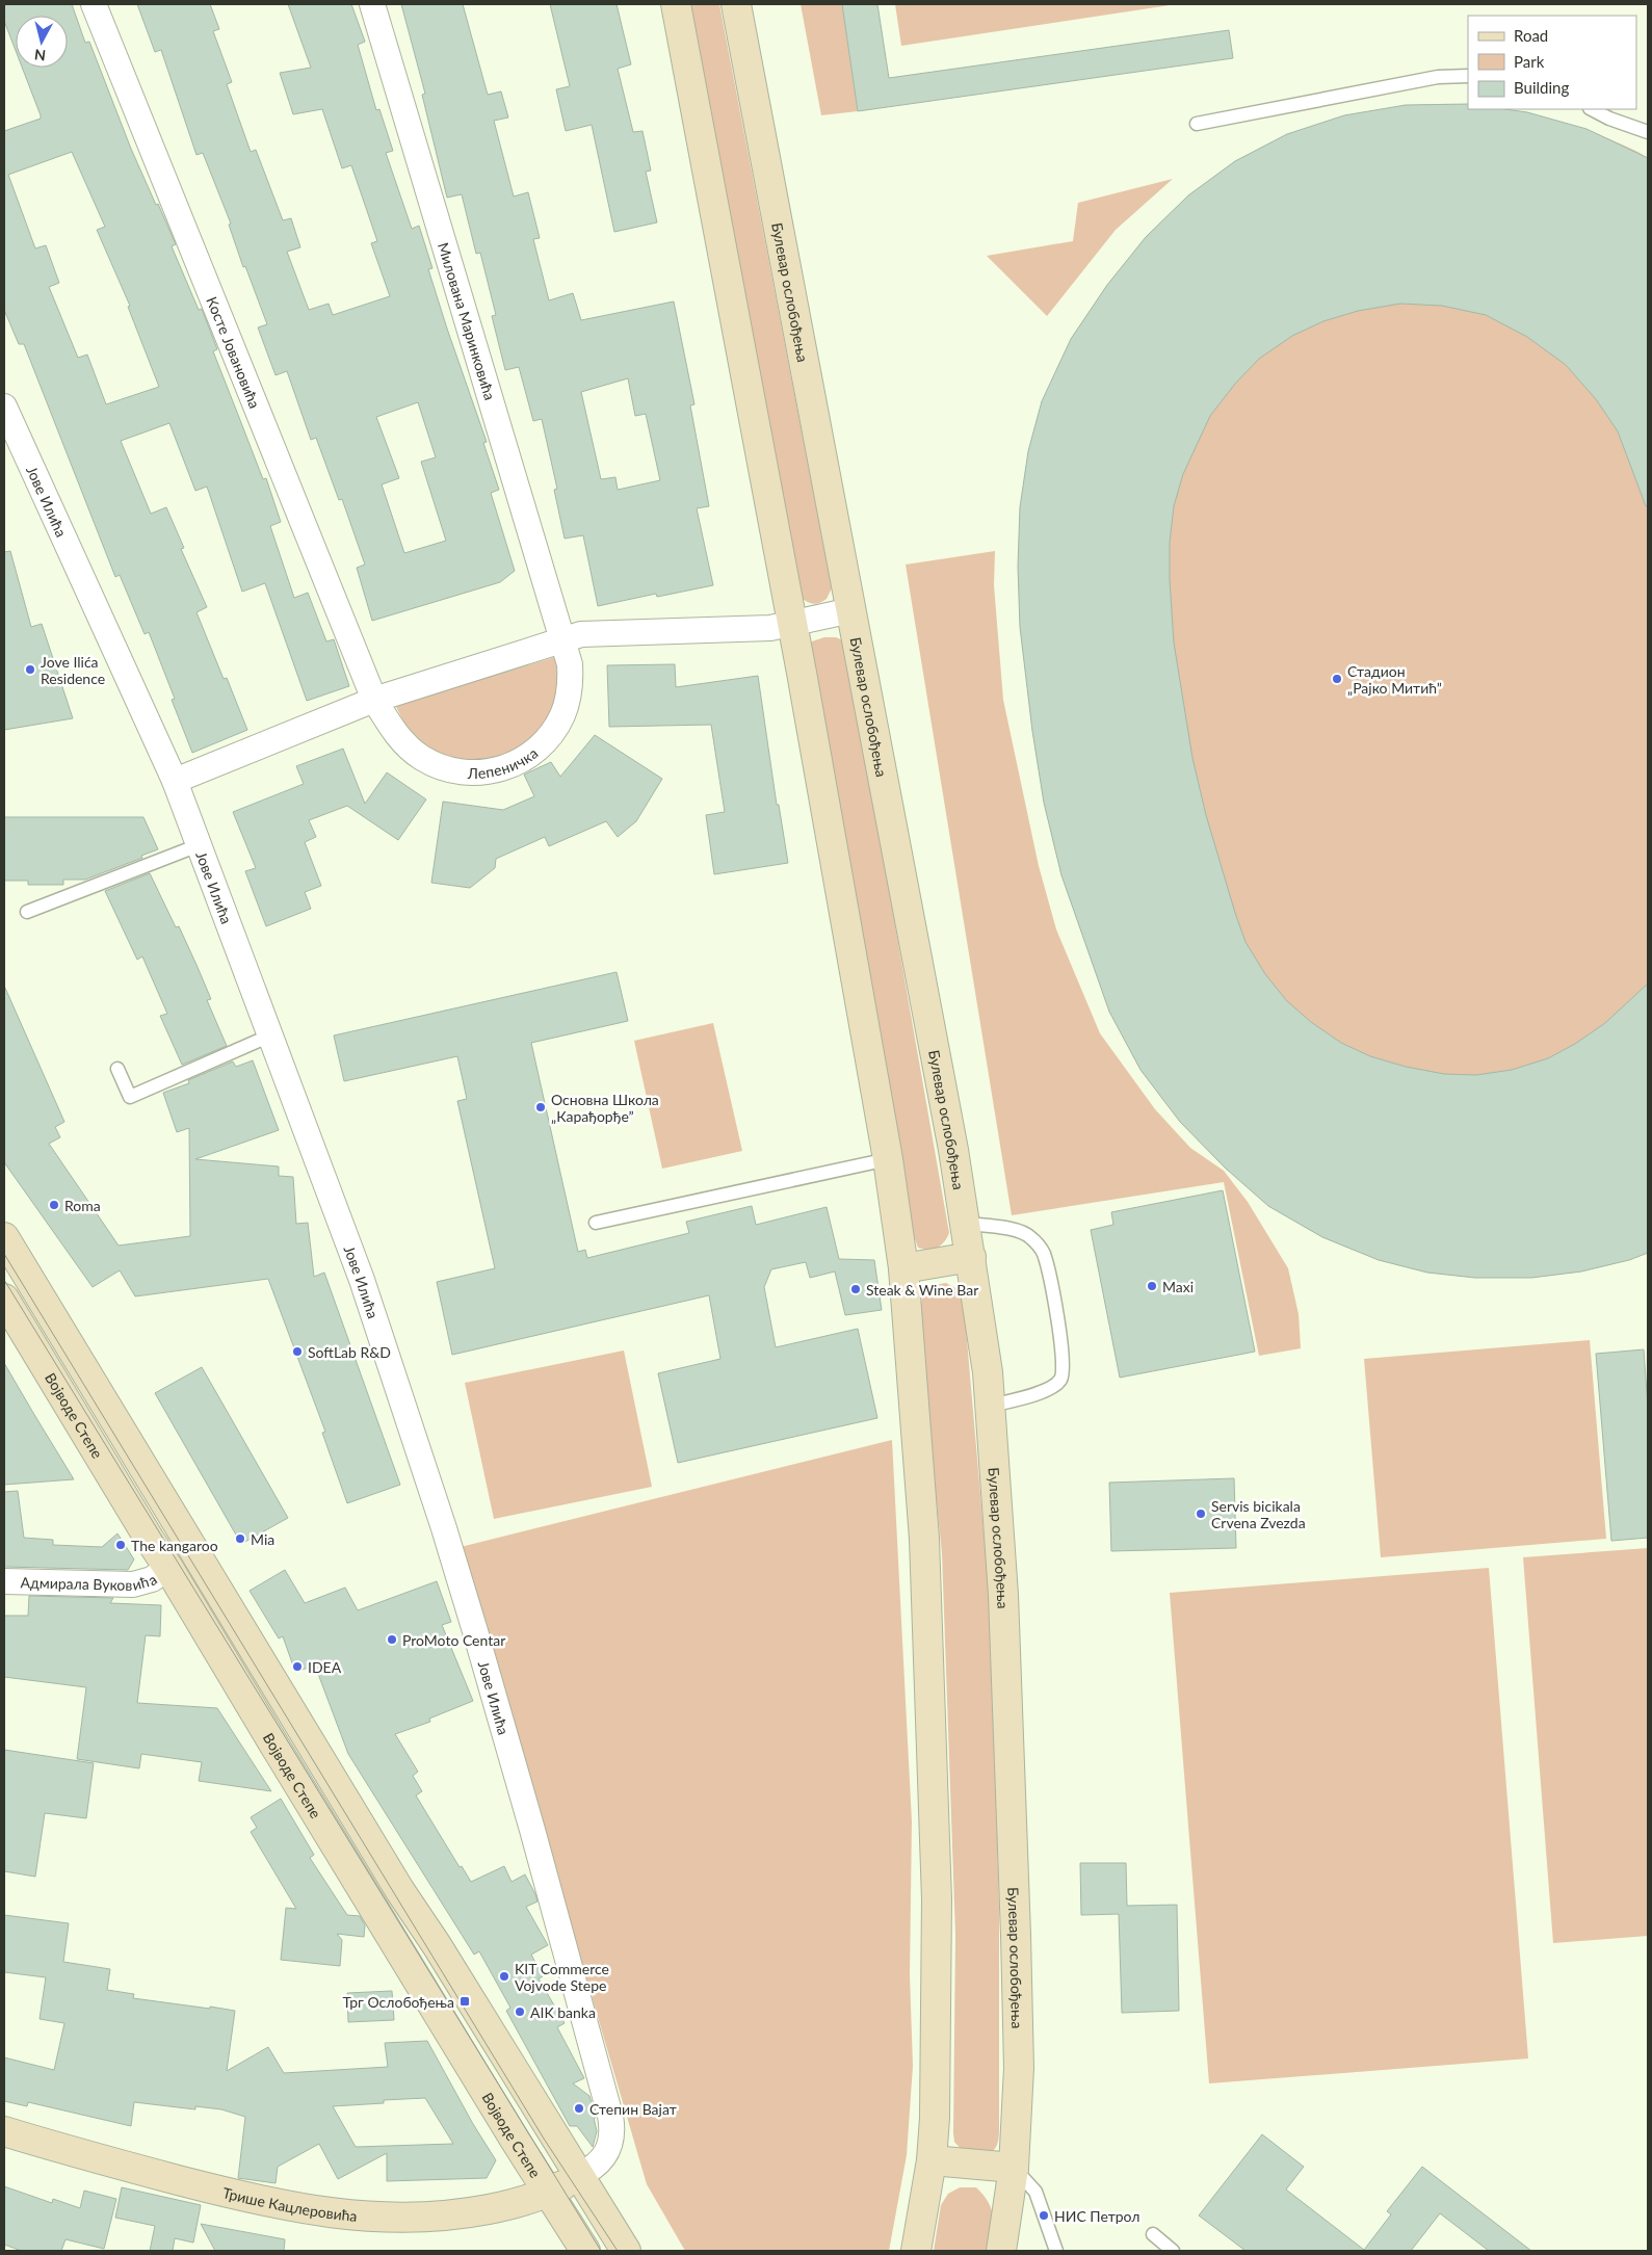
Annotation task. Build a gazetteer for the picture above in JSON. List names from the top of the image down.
{
  "streets": {
    "main road": ["Булевар ослобођења", "Војводе Степе", "Трише Кацлеровића"],
    "street": [
      "Милована Маринковића",
      "Косте Јовановића",
      "Јове Илића",
      "Лепеничка",
      "Адмирала Вуковића"
    ]
  },
  "crossings": [
    ["Милована Маринковића", "Лепеничка"],
    ["Косте Јовановића", "Лепеничка"],
    ["Јове Илића", "Трише Кацлеровића"],
    ["Војводе Степе", "Адмирала Вуковића"],
    ["Војводе Степе", "Трише Кацлеровића"]
  ],
  "places": {
    "other": [
      "Jove Ilića Residence",
      "Стадион „Рајко Митић”",
      "Основна Школа „Карађорђе”",
      "Roma",
      "Maxi",
      "Steak & Wine Bar",
      "SoftLab R&D",
      "Servis bicikala Crvena Zvezda",
      "Mia",
      "The kangaroo",
      "ProMoto Centar",
      "IDEA",
      "KIT Commerce Vojvode Stepe",
      "AIK banka",
      "Степин Вајат",
      "НИС Петрол"
    ],
    "transit": ["Трг Ослобођења"]
  },
  "legend": ["Road", "Park", "Building"],
  "north": "bottom"
}
